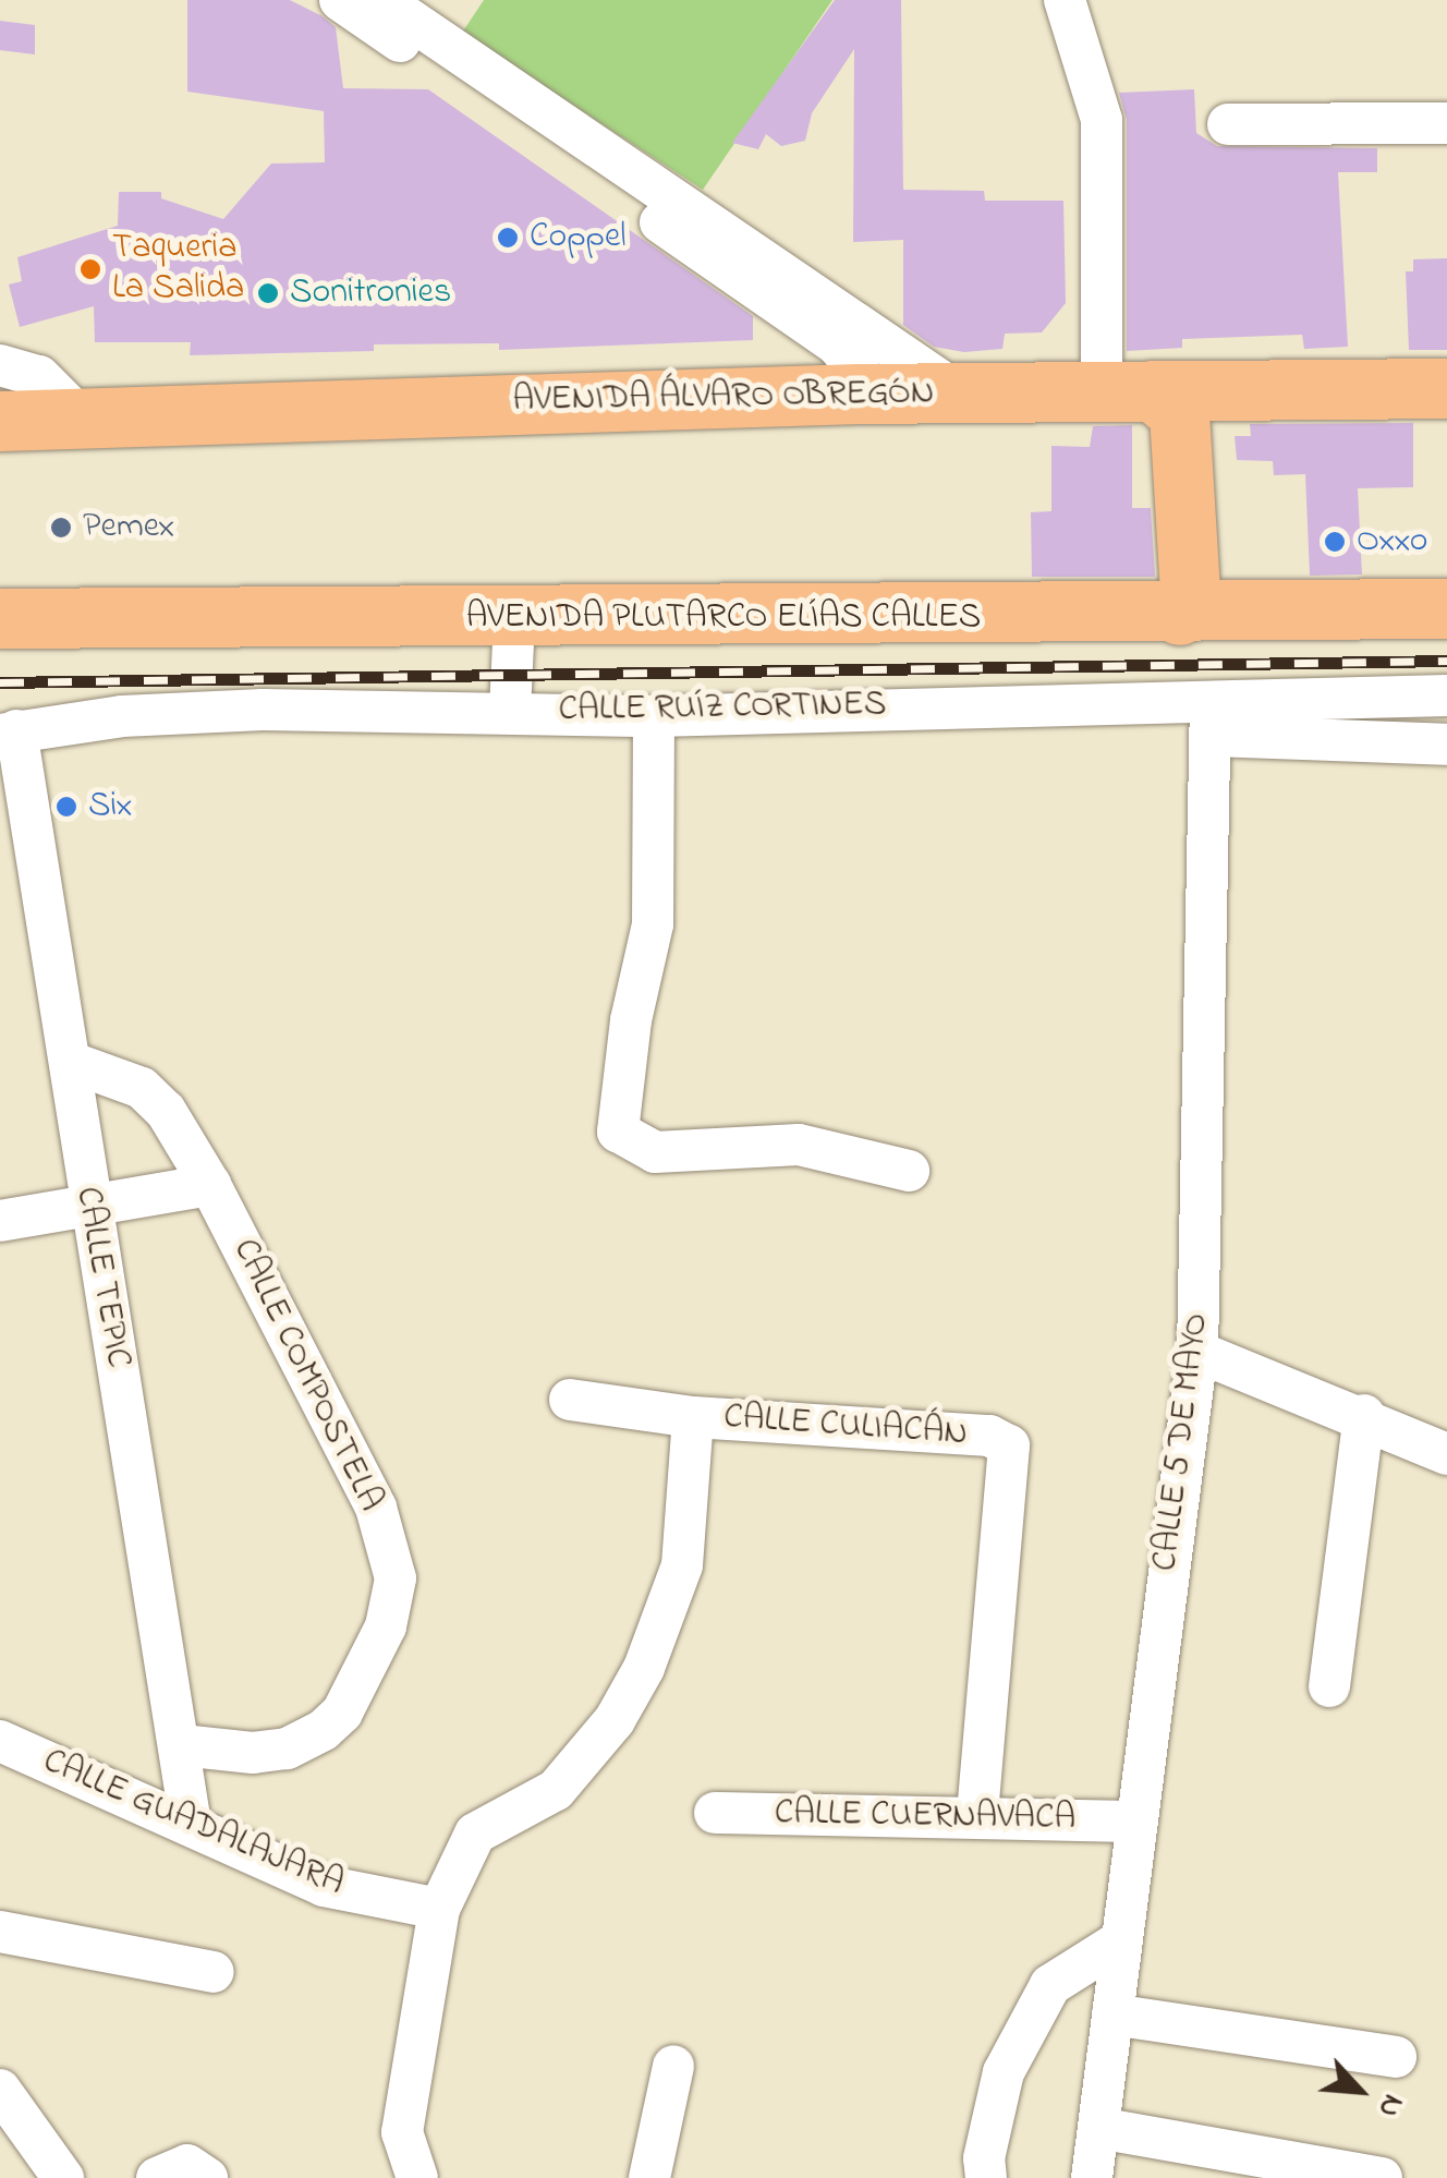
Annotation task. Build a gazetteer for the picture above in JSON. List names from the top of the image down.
{
  "streets": {
    "highway": ["AVENIDA ÁLVARO OBREGÓN", "AVENIDA PLUTARCO ELÍAS CALLES"],
    "street": [
      "CALLE RUÍZ CORTINES",
      "CALLE TEPIC",
      "CALLE COMPOSTELA",
      "CALLE CULIACÁN",
      "CALLE 5 DE MAYO",
      "CALLE CUERNAVACA",
      "CALLE GUADALAJARA"
    ]
  },
  "crossings": [
    ["CALLE RUÍZ CORTINES", "CALLE TEPIC"],
    ["CALLE RUÍZ CORTINES", "CALLE 5 DE MAYO"],
    ["CALLE TEPIC", "CALLE COMPOSTELA"],
    ["CALLE TEPIC", "CALLE GUADALAJARA"],
    ["CALLE CULIACÁN", "CALLE CUERNAVACA"],
    ["CALLE 5 DE MAYO", "CALLE CUERNAVACA"]
  ],
  "places": [
    "Coppel",
    "Taqueria La Salida",
    "Sonitronies",
    "Pemex",
    "Oxxo",
    "Six"
  ],
  "north": "bottom right"
}
